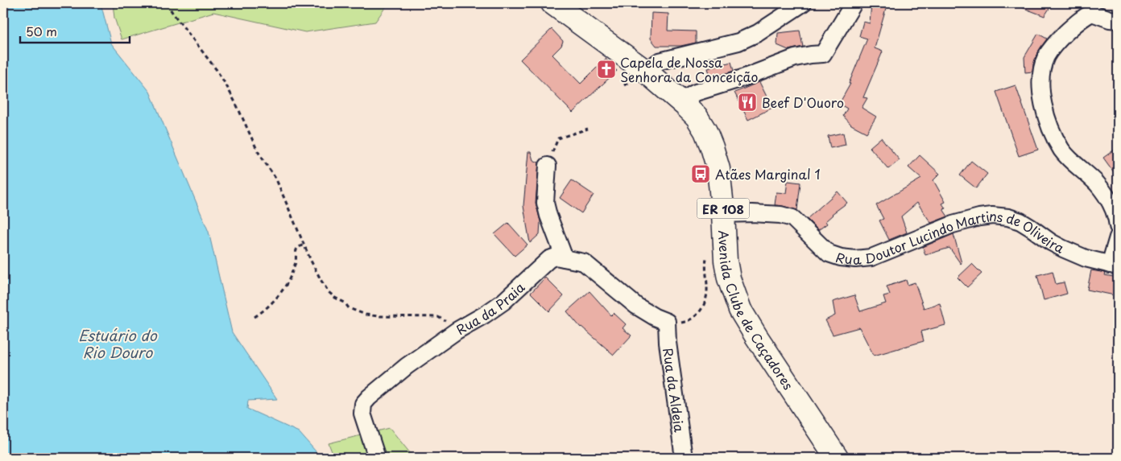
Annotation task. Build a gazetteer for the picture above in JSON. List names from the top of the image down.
{
  "streets": {
    "main road": ["ER 108", "Avenida Clube de Caçadores"],
    "street": ["Rua Doutor Lucindo Martins de Oliveira", "Rua da Praia", "Rua da Aldeia"]
  },
  "crossings": [
    ["Rua Doutor Lucindo Martins de Oliveira", "Avenida Clube de Caçadores"],
    ["Rua da Praia", "Rua da Aldeia"]
  ],
  "water": ["Estuário do Rio Douro"],
  "places": {
    "church": ["Capela de Nossa Senhora da Conceição"],
    "restaurant": ["Beef D'Ouoro"],
    "bus stop": ["Atães Marginal 1"]
  },
  "scale_bar": "50 m"
}
